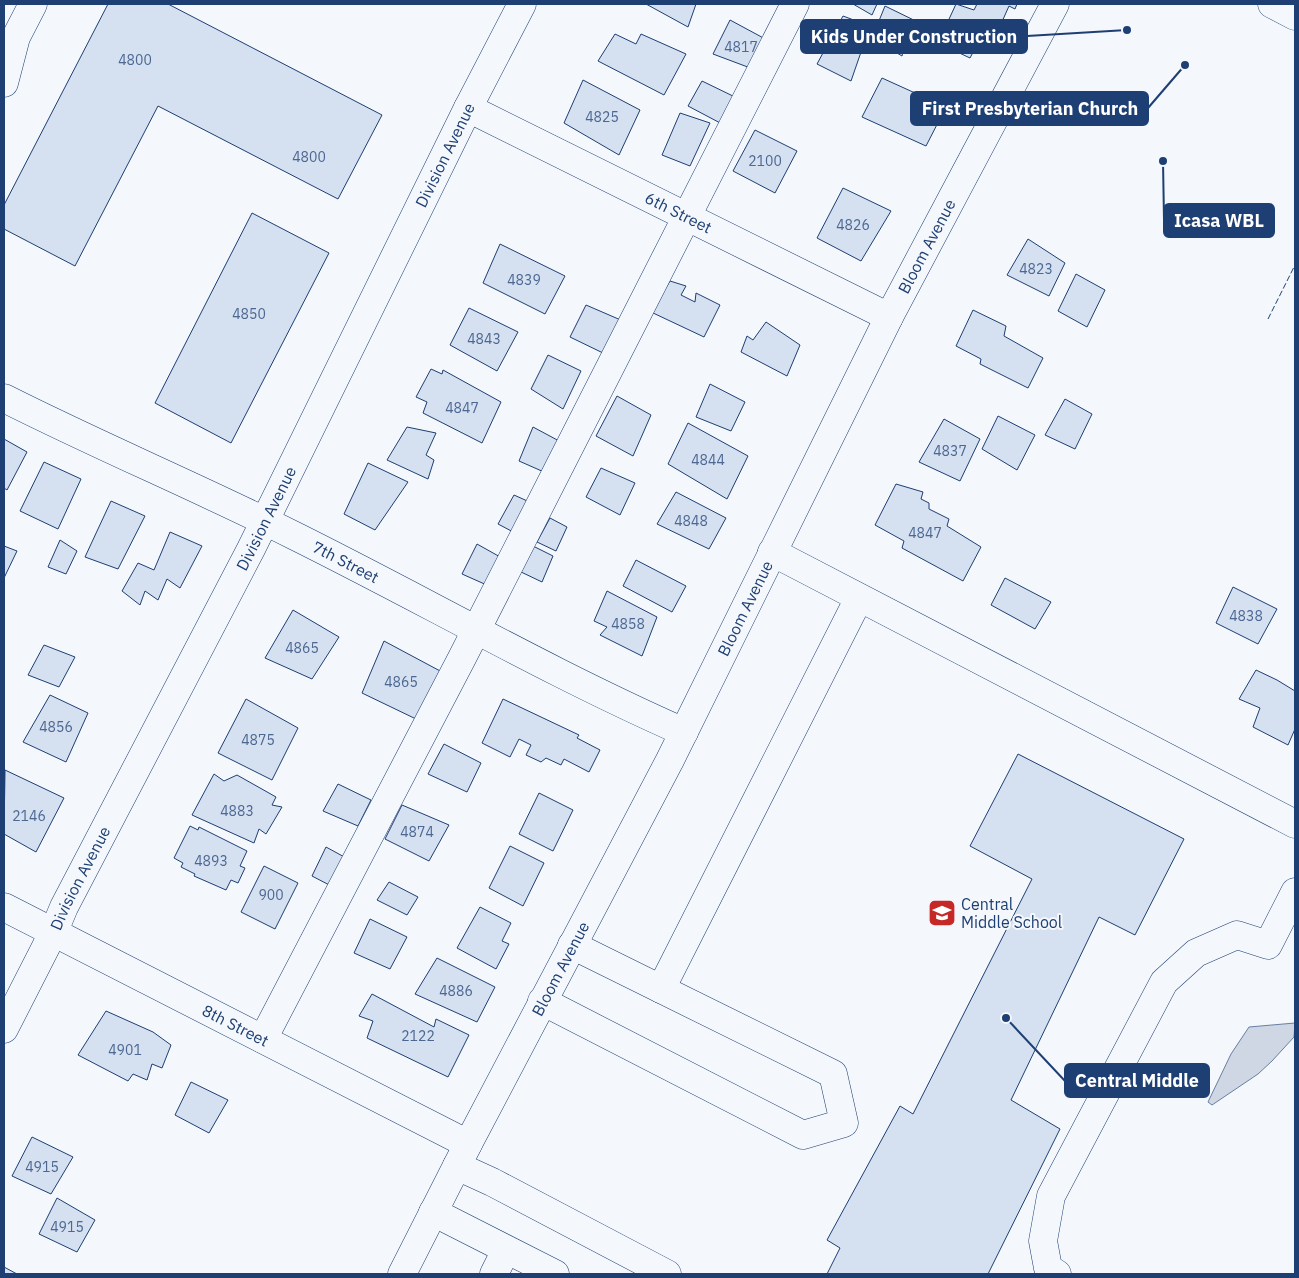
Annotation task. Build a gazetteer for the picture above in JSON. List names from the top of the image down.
{
  "streets": {
    "street": [
      "Division Avenue",
      "6th Street",
      "Bloom Avenue",
      "7th Street",
      "8th Street"
    ]
  },
  "crossings": [
    ["Division Avenue", "6th Street"],
    ["Division Avenue", "7th Street"],
    ["Division Avenue", "8th Street"],
    ["6th Street", "Bloom Avenue"],
    ["Bloom Avenue", "7th Street"],
    ["Bloom Avenue", "8th Street"]
  ],
  "places": {
    "other": [
      "Kids Under Construction",
      "First Presbyterian Church",
      "Icasa WBL",
      "Central Middle"
    ],
    "school or university": ["Central Middle School"]
  },
  "house_numbers": [
    "4817",
    "4800",
    "4825",
    "4800",
    "2100",
    "4826",
    "4823",
    "4839",
    "4850",
    "4843",
    "4847",
    "4837",
    "4844",
    "4848",
    "4847",
    "4838",
    "4858",
    "4865",
    "4865",
    "4856",
    "4875",
    "4883",
    "2146",
    "4874",
    "4893",
    "900",
    "4886",
    "2122",
    "4901",
    "4915",
    "4915"
  ]
}
